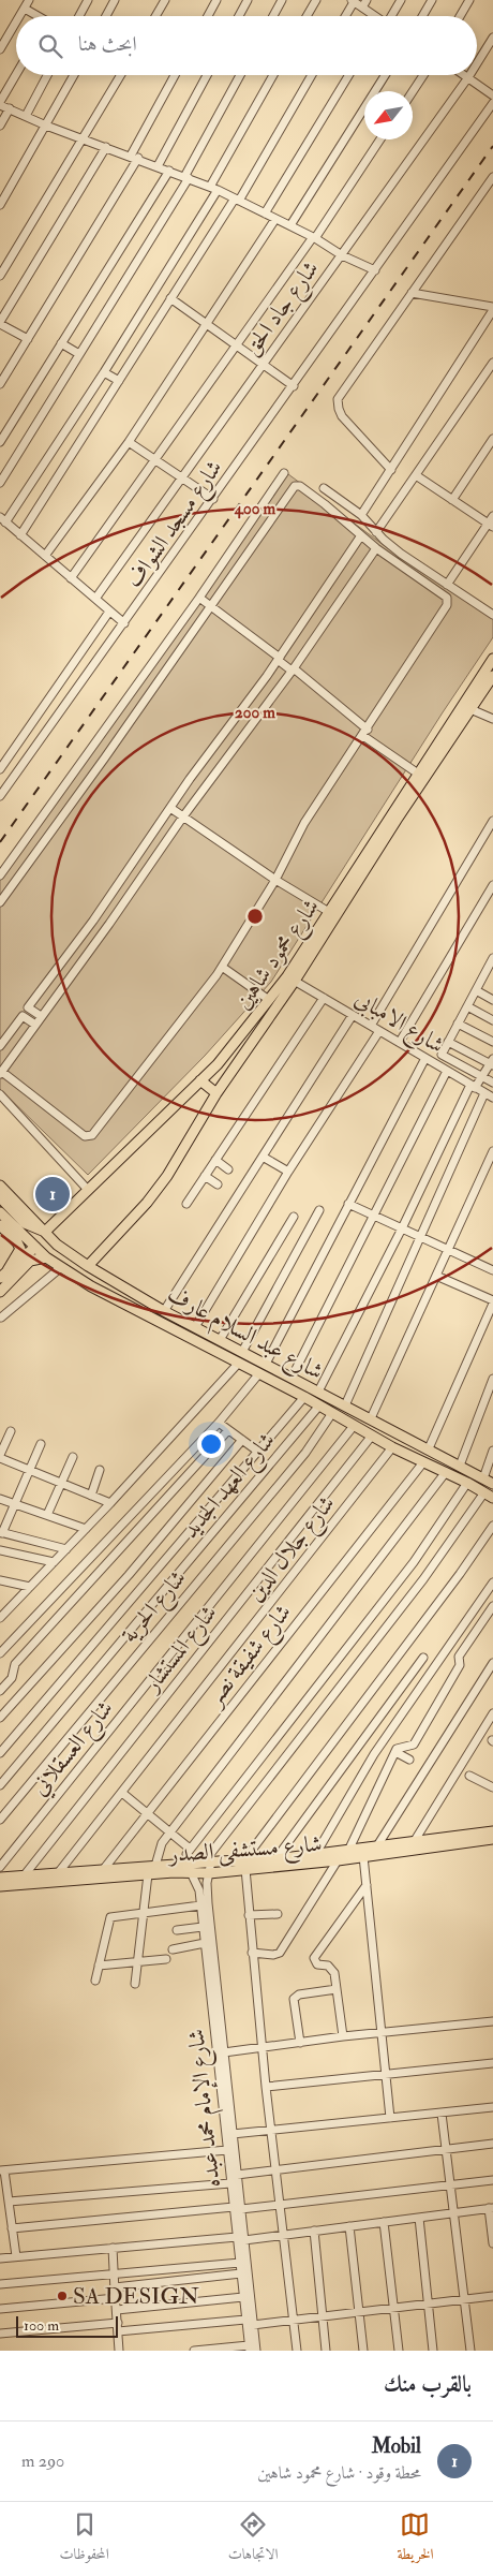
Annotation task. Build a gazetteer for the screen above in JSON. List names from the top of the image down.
{
  "streets": {
    "main road": ["شارع محمود شاهين", "شارع عبد السلام عارف", "شارع مستشفى الصدر"],
    "street": [
      "شارع جاد الحق",
      "شارع مسجد الشواف",
      "شارع الامبابى",
      "شارع العهد الجديد",
      "شارع جلال الدين",
      "شارع الحرية",
      "شارع المستشار",
      "شارع شفيقة نصر",
      "شارع العسقلاني",
      "شارع الإمام محمد عبده"
    ]
  },
  "crossings": [
    ["شارع محمود شاهين", "شارع الامبابى"],
    ["شارع محمود شاهين", "شارع عبد السلام عارف"],
    ["شارع عبد السلام عارف", "شارع العهد الجديد"],
    ["شارع عبد السلام عارف", "شارع جلال الدين"],
    ["شارع عبد السلام عارف", "شارع الحرية"],
    ["شارع عبد السلام عارف", "شارع المستشار"],
    ["شارع عبد السلام عارف", "شارع شفيقة نصر"],
    ["شارع عبد السلام عارف", "شارع العسقلاني"],
    ["شارع جلال الدين", "شارع مستشفى الصدر"],
    ["شارع المستشار", "شارع مستشفى الصدر"],
    ["شارع شفيقة نصر", "شارع مستشفى الصدر"],
    ["شارع مستشفى الصدر", "شارع الإمام محمد عبده"]
  ],
  "places": ["SA DESIGN"],
  "scale_bar": "100 m",
  "north": "bottom left",
  "page": {
    "search": "ابحث هنا",
    "pins": "1",
    "scale": "100 m",
    "heading": "بالقرب منك",
    "list": [
      {
        "mark": "1",
        "name": "Mobil",
        "note": "محطة وقود · شارع محمود شاهين",
        "value": "290 m"
      }
    ],
    "nav": ["الخريطة", "الاتجاهات", "المحفوظات"]
  },
  "rings": ["400 m", "200 m"]
}
